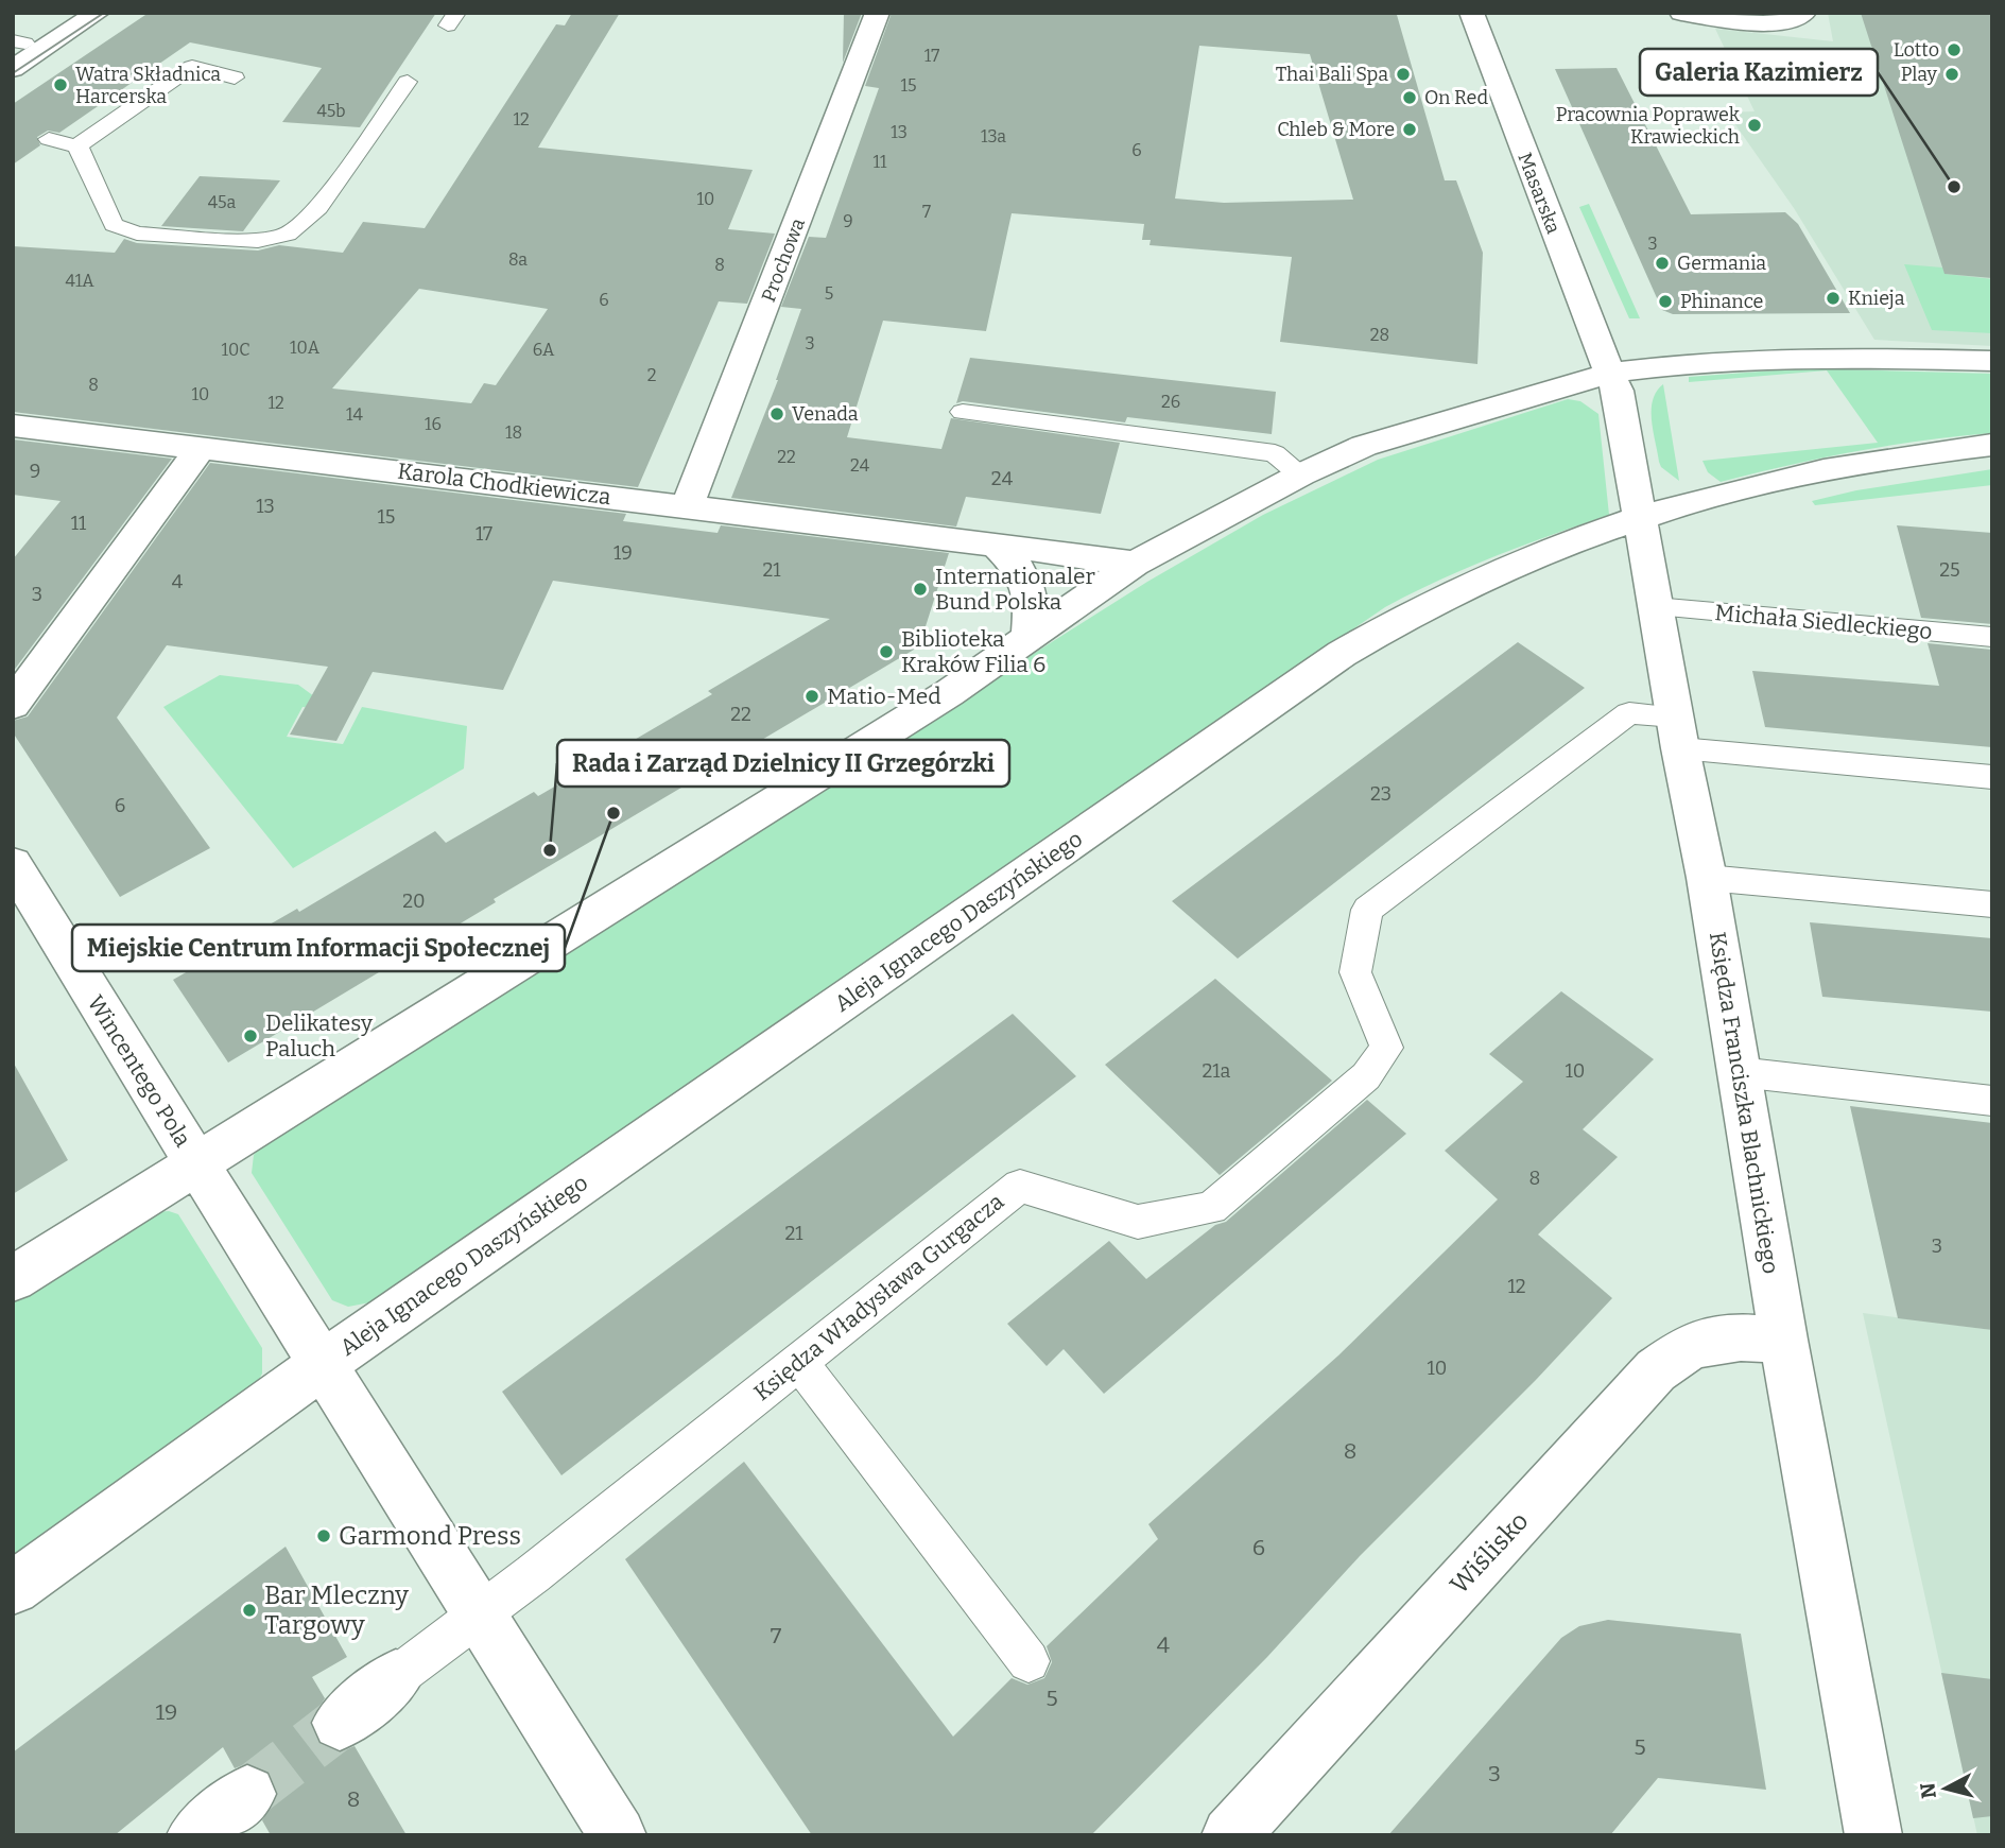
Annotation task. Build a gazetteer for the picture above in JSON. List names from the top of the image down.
{
  "streets": {
    "street": [
      "Masarska",
      "Prochowa",
      "Karola Chodkiewicza",
      "Aleja Ignacego Daszyńskiego",
      "Wincentego Pola",
      "Księdza Franciszka Blachnickiego",
      "Księdza Władysława Gurgacza",
      "Wiślisko"
    ],
    "lane": ["Michała Siedleckiego"]
  },
  "crossings": [
    ["Masarska", "Księdza Franciszka Blachnickiego"],
    ["Prochowa", "Karola Chodkiewicza"],
    ["Michała Siedleckiego", "Księdza Franciszka Blachnickiego"],
    ["Aleja Ignacego Daszyńskiego", "Księdza Franciszka Blachnickiego"],
    ["Księdza Franciszka Blachnickiego", "Księdza Władysława Gurgacza"],
    ["Księdza Franciszka Blachnickiego", "Wiślisko"]
  ],
  "places": [
    "Lotto",
    "Thai Bali Spa",
    "Play",
    "Watra Składnica Harcerska",
    "On Red",
    "Pracownia Poprawek Krawieckich",
    "Chleb & More",
    "Galeria Kazimierz",
    "Germania",
    "Knieja",
    "Phinance",
    "Venada",
    "Internationaler Bund Polska",
    "Biblioteka Kraków Filia 6",
    "Matio-Med",
    "Miejskie Centrum Informacji Społecznej",
    "Rada i Zarząd Dzielnicy II Grzegórzki",
    "Delikatesy Paluch",
    "Garmond Press",
    "Bar Mleczny Targowy"
  ],
  "house_numbers": [
    "17",
    "15",
    "45b",
    "12",
    "13",
    "13a",
    "6",
    "11",
    "10",
    "45a",
    "7",
    "9",
    "3",
    "8a",
    "8",
    "41A",
    "5",
    "6",
    "28",
    "3",
    "10A",
    "10C",
    "6A",
    "2",
    "8",
    "10",
    "26",
    "12",
    "14",
    "16",
    "18",
    "22",
    "24",
    "9",
    "24",
    "13",
    "15",
    "11",
    "17",
    "19",
    "21",
    "25",
    "4",
    "3",
    "22",
    "23",
    "6",
    "20",
    "21a",
    "10",
    "8",
    "21",
    "3",
    "12",
    "10",
    "8",
    "6",
    "7",
    "4",
    "5",
    "19",
    "5",
    "3",
    "8"
  ],
  "north": "left"
}
